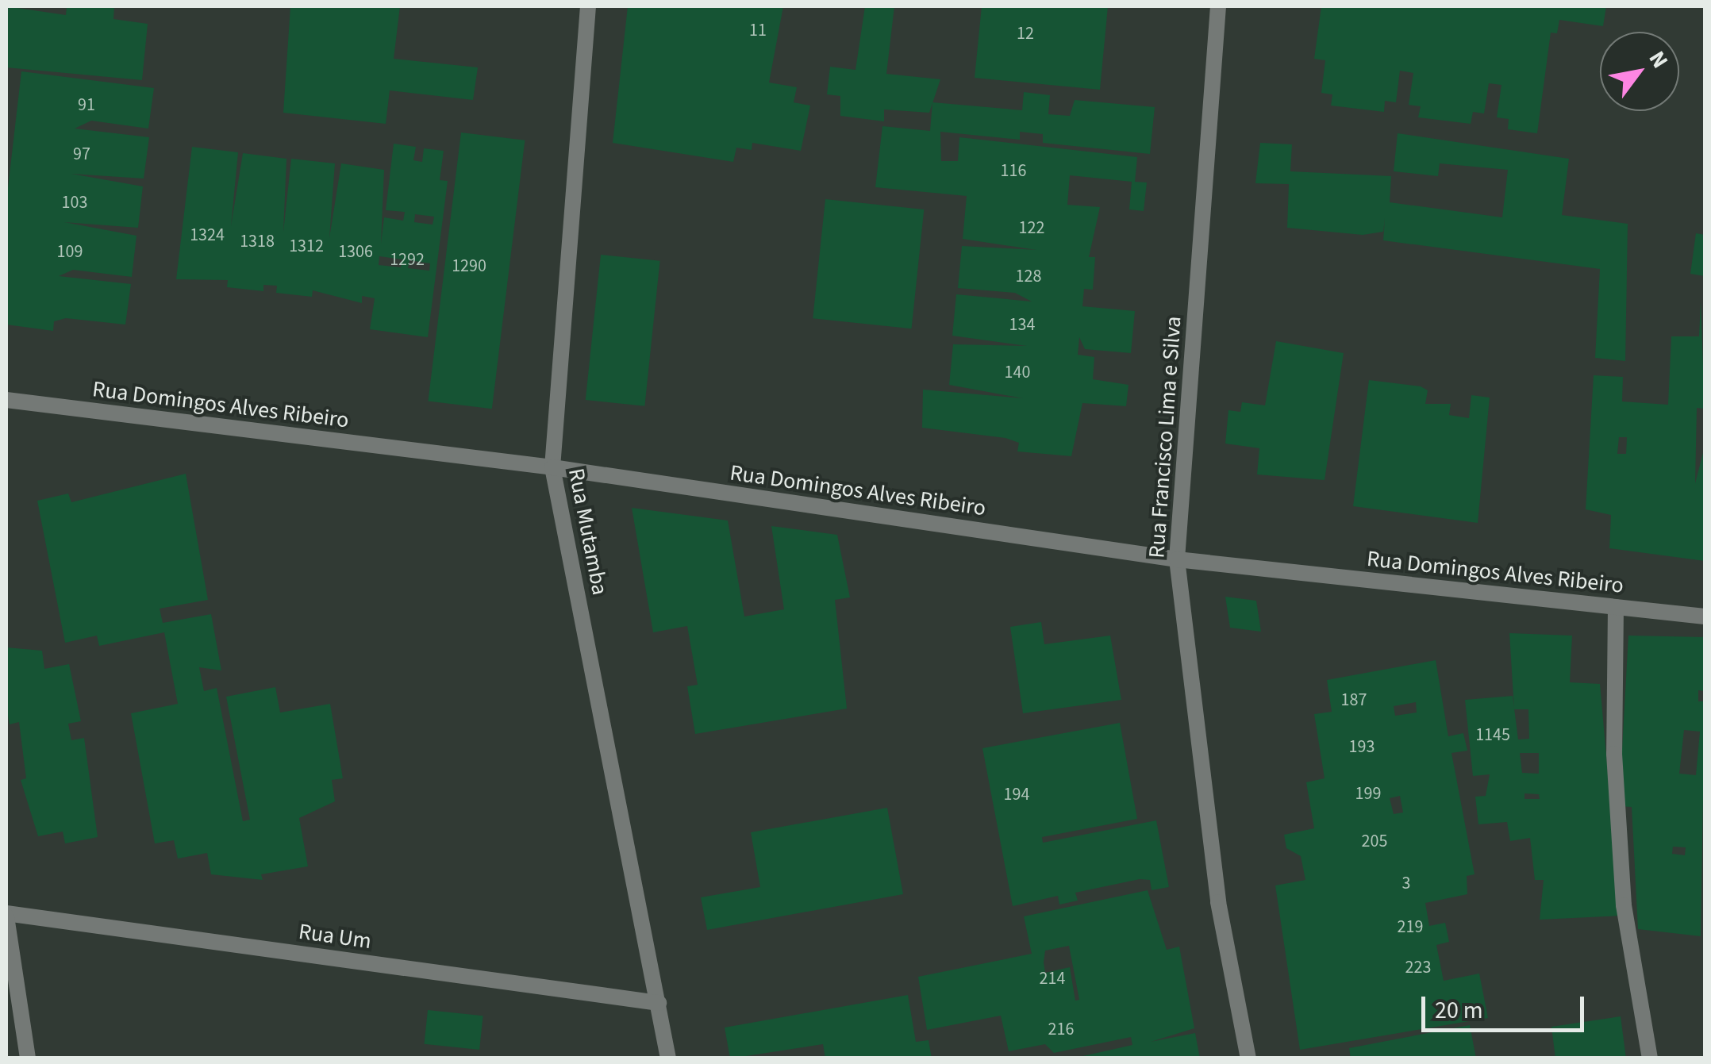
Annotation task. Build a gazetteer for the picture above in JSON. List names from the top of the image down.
{
  "streets": {
    "street": [
      "Rua Domingos Alves Ribeiro",
      "Rua Francisco Lima e Silva",
      "Rua Mutamba",
      "Rua Um"
    ]
  },
  "crossings": [
    ["Rua Domingos Alves Ribeiro", "Rua Francisco Lima e Silva"],
    ["Rua Domingos Alves Ribeiro", "Rua Mutamba"],
    ["Rua Mutamba", "Rua Um"]
  ],
  "house_numbers": [
    "11",
    "12",
    "91",
    "97",
    "116",
    "103",
    "122",
    "1324",
    "1318",
    "1312",
    "109",
    "1306",
    "1292",
    "1290",
    "128",
    "134",
    "140",
    "187",
    "1145",
    "193",
    "199",
    "194",
    "205",
    "3",
    "219",
    "223",
    "214",
    "216"
  ],
  "scale_bar": "20 m",
  "north": "top right"
}
